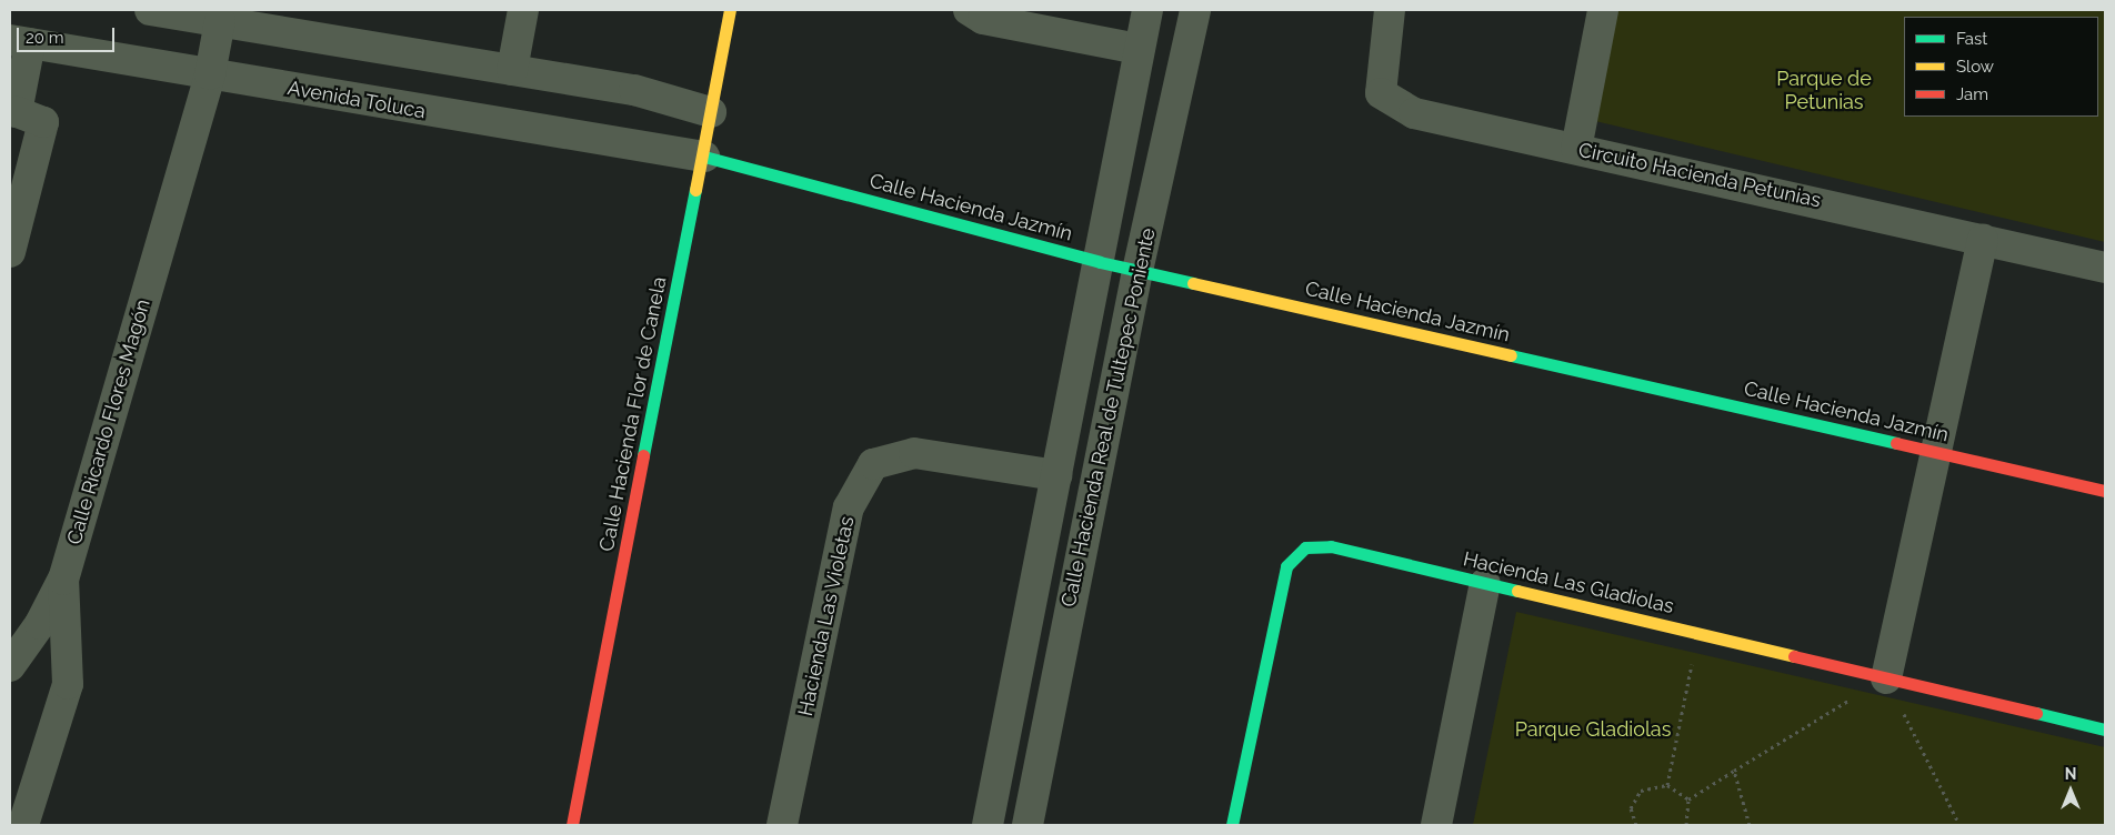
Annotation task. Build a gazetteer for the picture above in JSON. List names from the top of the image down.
{
  "streets": {
    "street": [
      "Avenida Toluca",
      "Circuito Hacienda Petunias",
      "Calle Hacienda Jazmín",
      "Calle Hacienda Flor de Canela",
      "Calle Hacienda Real de Tultepec Poniente",
      "Calle Ricardo Flores Magón",
      "Hacienda Las Gladiolas",
      "Hacienda Las Violetas"
    ]
  },
  "crossings": [
    ["Avenida Toluca", "Calle Hacienda Jazmín"],
    ["Avenida Toluca", "Calle Hacienda Flor de Canela"],
    ["Avenida Toluca", "Calle Ricardo Flores Magón"],
    ["Calle Hacienda Jazmín", "Calle Hacienda Flor de Canela"],
    ["Calle Hacienda Jazmín", "Calle Hacienda Real de Tultepec Poniente"],
    ["Calle Hacienda Real de Tultepec Poniente", "Hacienda Las Violetas"]
  ],
  "parks": ["Parque de Petunias", "Parque Gladiolas"],
  "legend": ["Fast", "Slow", "Jam"],
  "scale_bar": "20 m",
  "north": "top"
}
